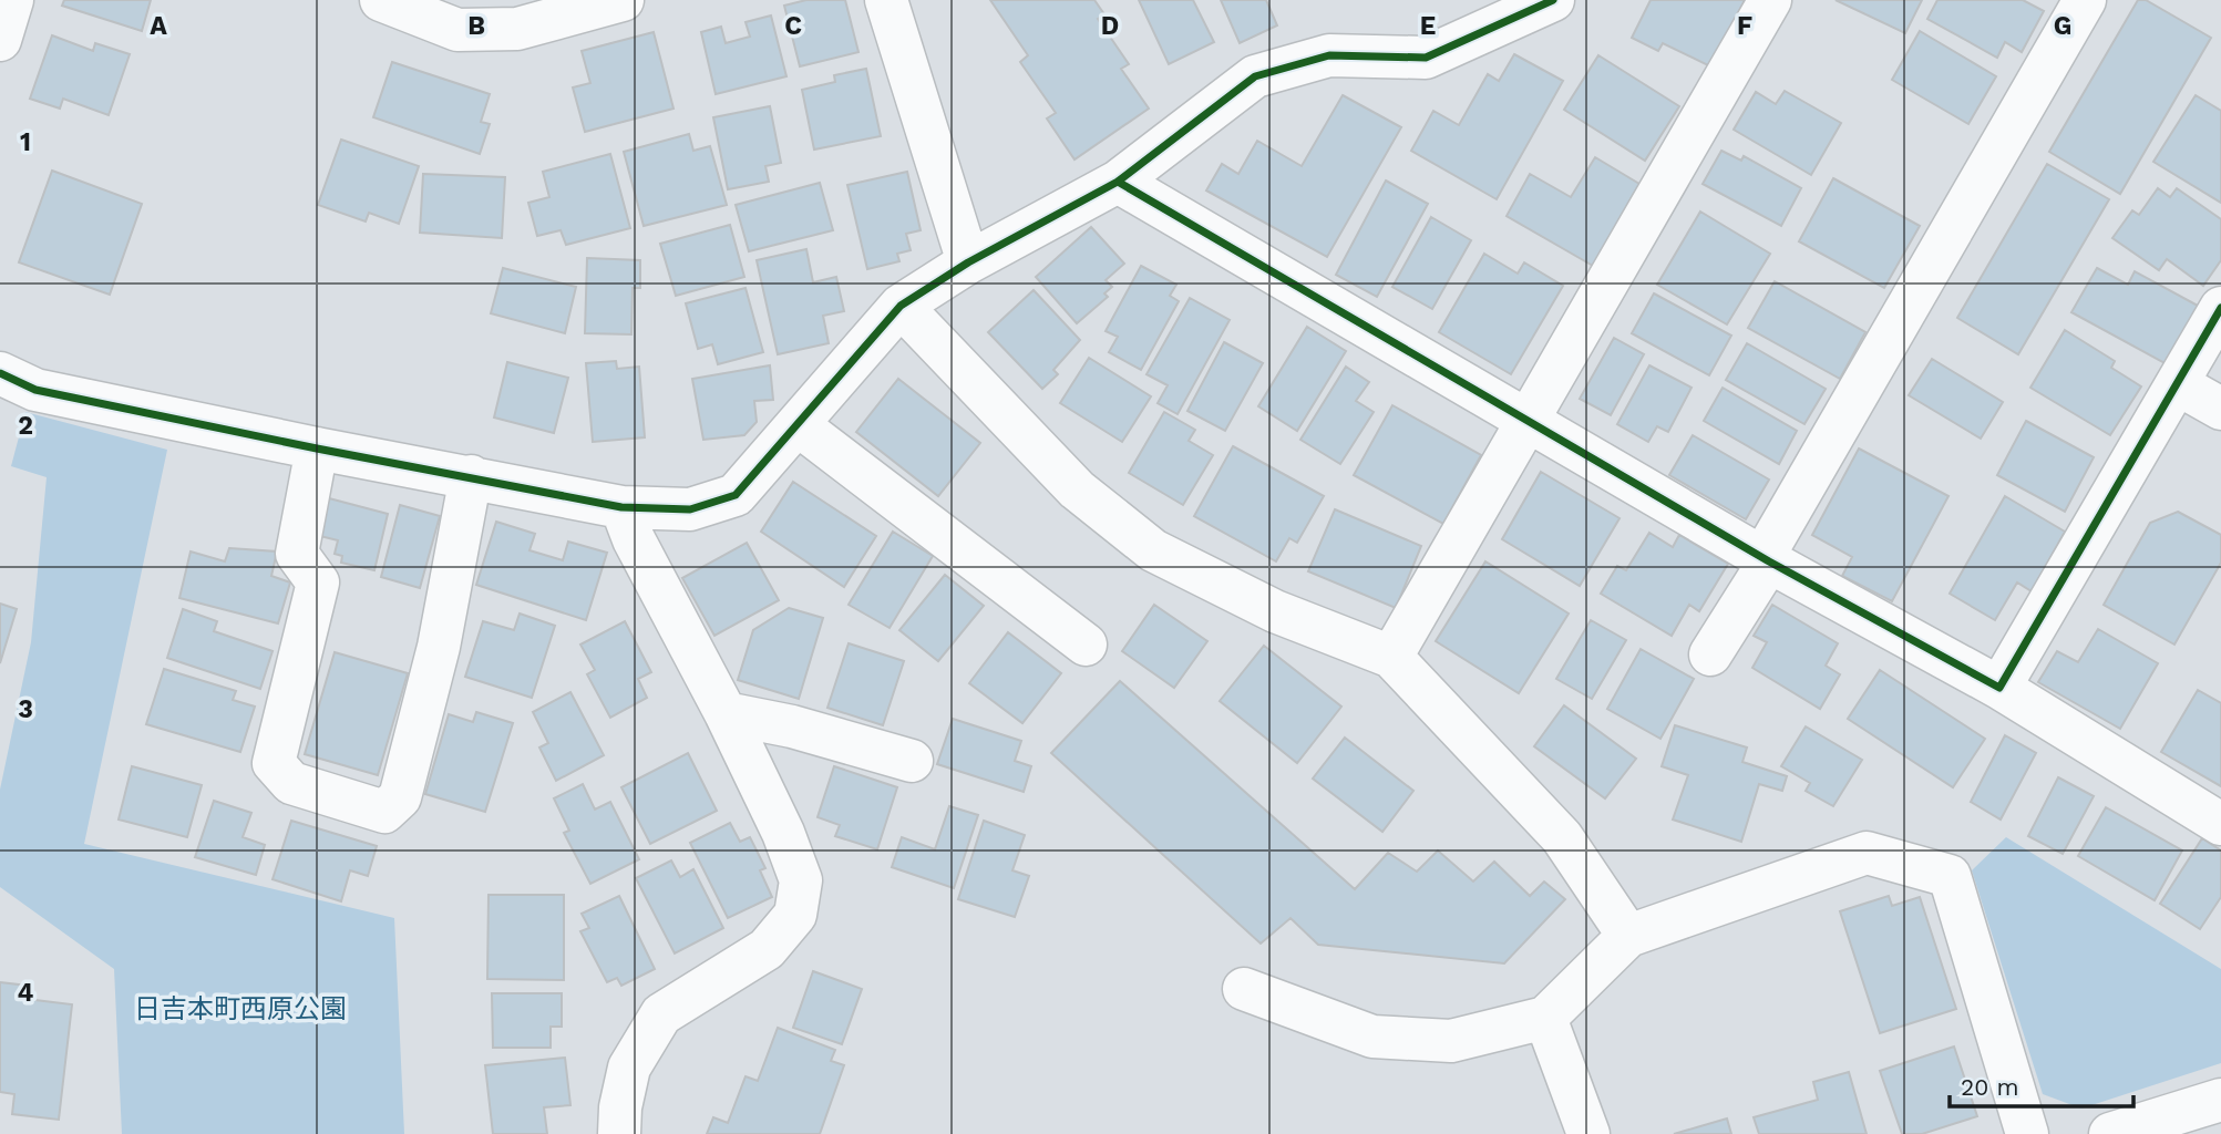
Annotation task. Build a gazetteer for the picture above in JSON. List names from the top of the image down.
{
  "parks": ["日吉本町西原公園"],
  "scale_bar": "20 m",
  "grid": {
    "columns": [
      "A",
      "B",
      "C",
      "D",
      "E",
      "F",
      "G"
    ],
    "rows": [
      "1",
      "2",
      "3",
      "4"
    ]
  }
}
